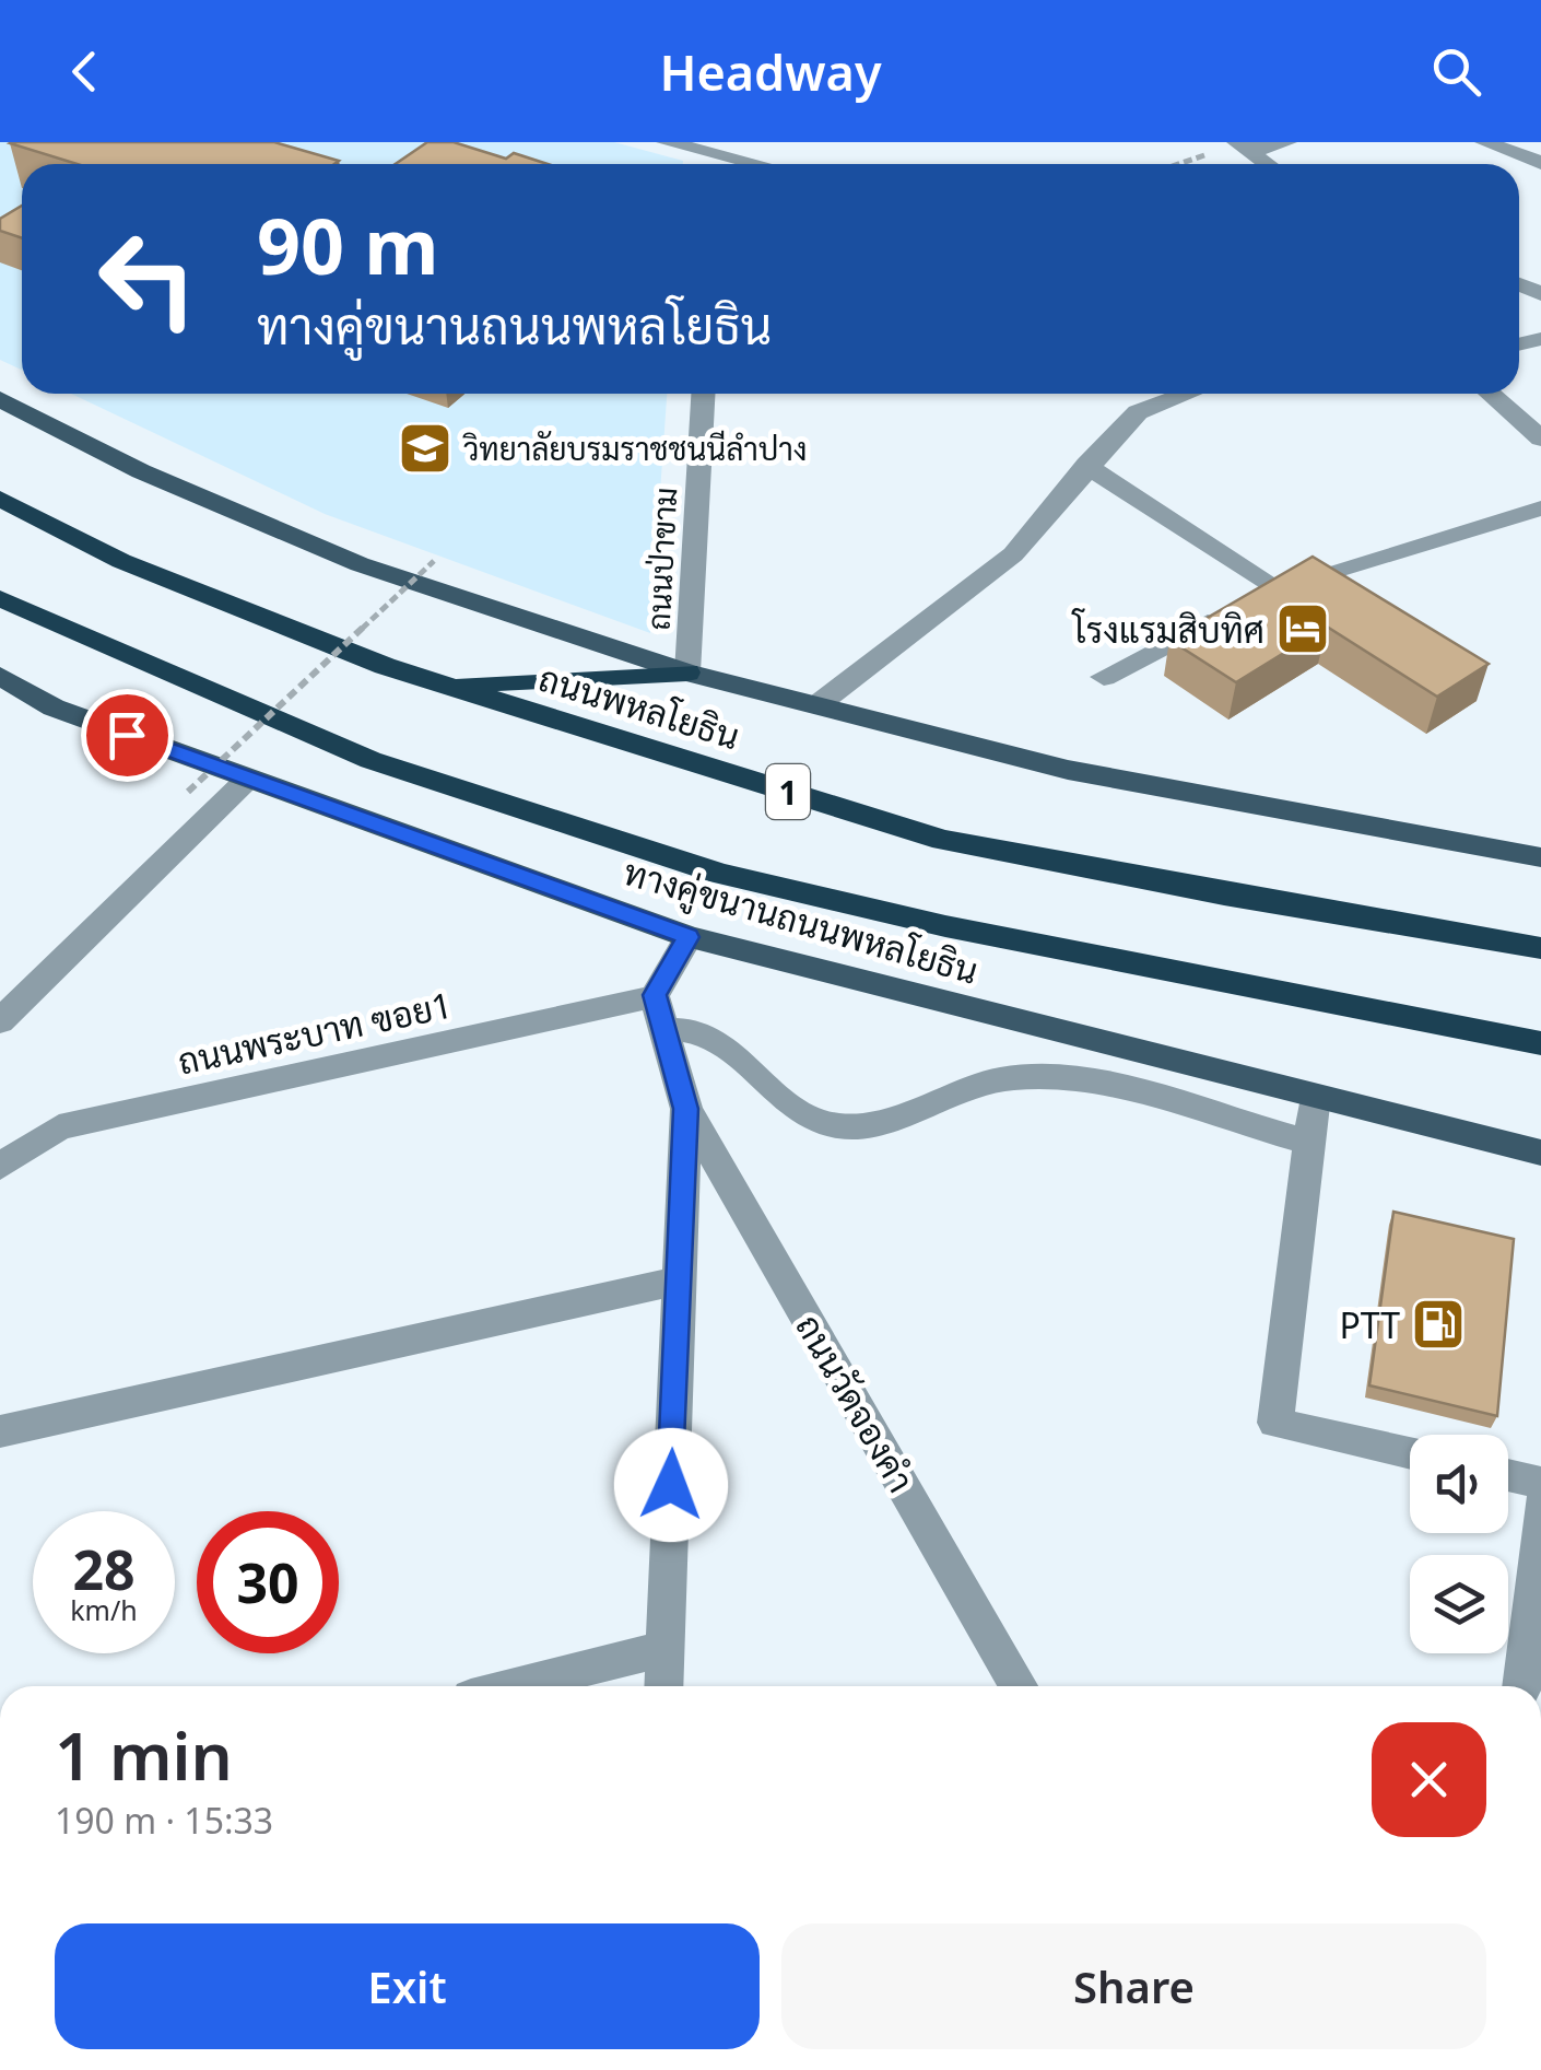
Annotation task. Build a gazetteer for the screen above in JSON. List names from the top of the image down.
{
  "streets": {
    "highway": ["ถนนพหลโยธิน", "1"],
    "main road": ["ทางคู่ขนานถนนพหลโยธิน"],
    "street": ["ถนนป่าขาม", "ถนนพระบาท ฃอย1", "ถนนวัดจองคำ"]
  },
  "places": {
    "school or university": ["วิทยาลัยบรมราชชนนีลำปาง"],
    "hotel": ["โรงแรมสิบทิศ"],
    "fuel station": ["PTT"]
  },
  "page": {
    "header": "Headway",
    "turn": ["90 m", "ทางคู่ขนานถนนพหลโยธิน"],
    "speed": "28 km/h",
    "limit": "30",
    "heading": ["1 min", "190 m · 15:33"],
    "buttons": ["Exit", "Share"]
  }
}
